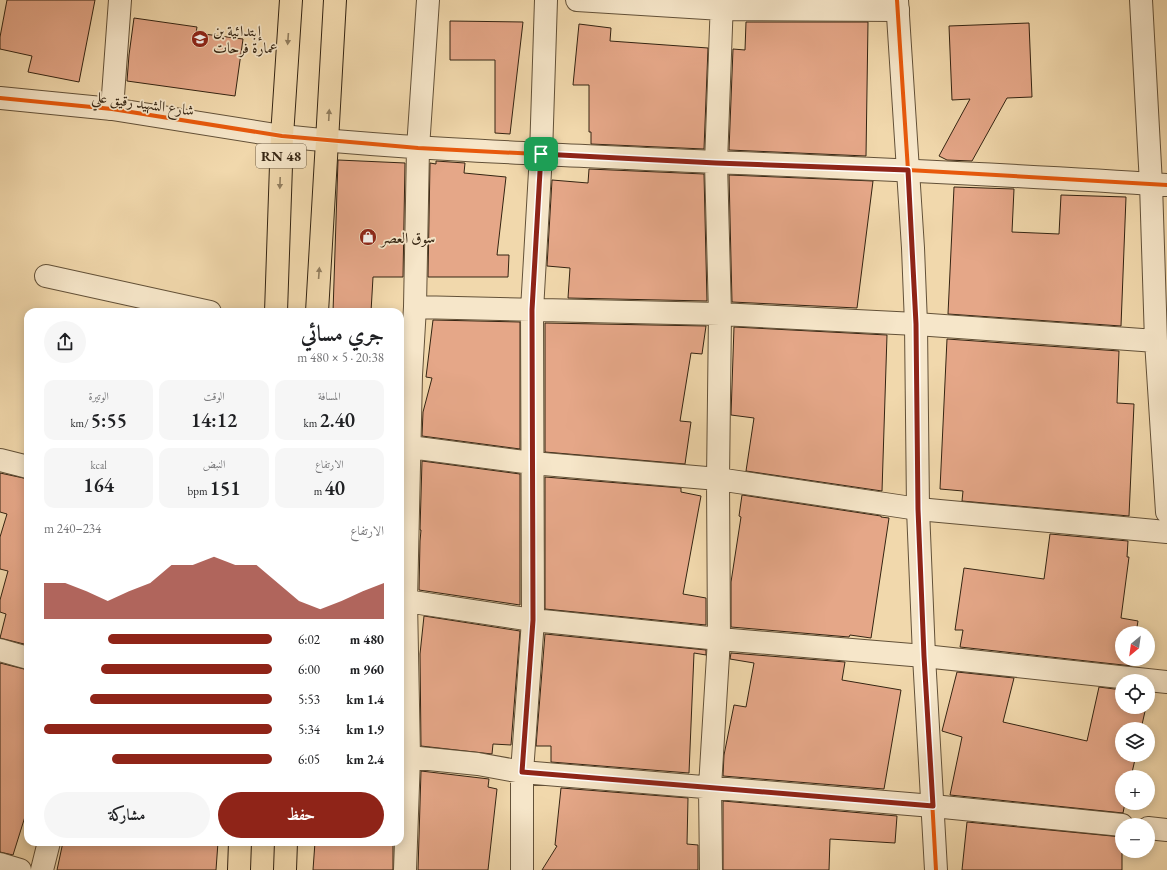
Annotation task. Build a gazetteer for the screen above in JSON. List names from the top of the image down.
{
  "streets": {
    "main road": ["RN 48"],
    "street": ["شارع الشهيد رقيق علي"]
  },
  "crossings": [
    ["شارع الشهيد رقيق علي", "RN 48"]
  ],
  "places": {
    "school or university": ["إبتدائية بن عمارة فرحات"],
    "shop": ["سوق العصر"]
  },
  "north": "bottom left",
  "page": {
    "heading": ["جري مسائي", "20:38 · 5 × 480 m"],
    "stats": [
      ["المسافة", "2.40 km"],
      ["الوقت", "14:12"],
      ["الوتيرة", "5:55 /km"],
      ["الارتفاع", "40 m"],
      ["النبض", "151 bpm"],
      ["kcal", "164"]
    ],
    "chart": ["الارتفاع", "234–240 m"],
    "list": [
      {
        "name": "480 m",
        "note": "6:02"
      },
      {
        "name": "960 m",
        "note": "6:00"
      },
      {
        "name": "1.4 km",
        "note": "5:53"
      },
      {
        "name": "1.9 km",
        "note": "5:34"
      },
      {
        "name": "2.4 km",
        "note": "6:05"
      }
    ],
    "map_buttons": ["+", "−"],
    "buttons": ["حفظ", "مشاركة"]
  }
}
